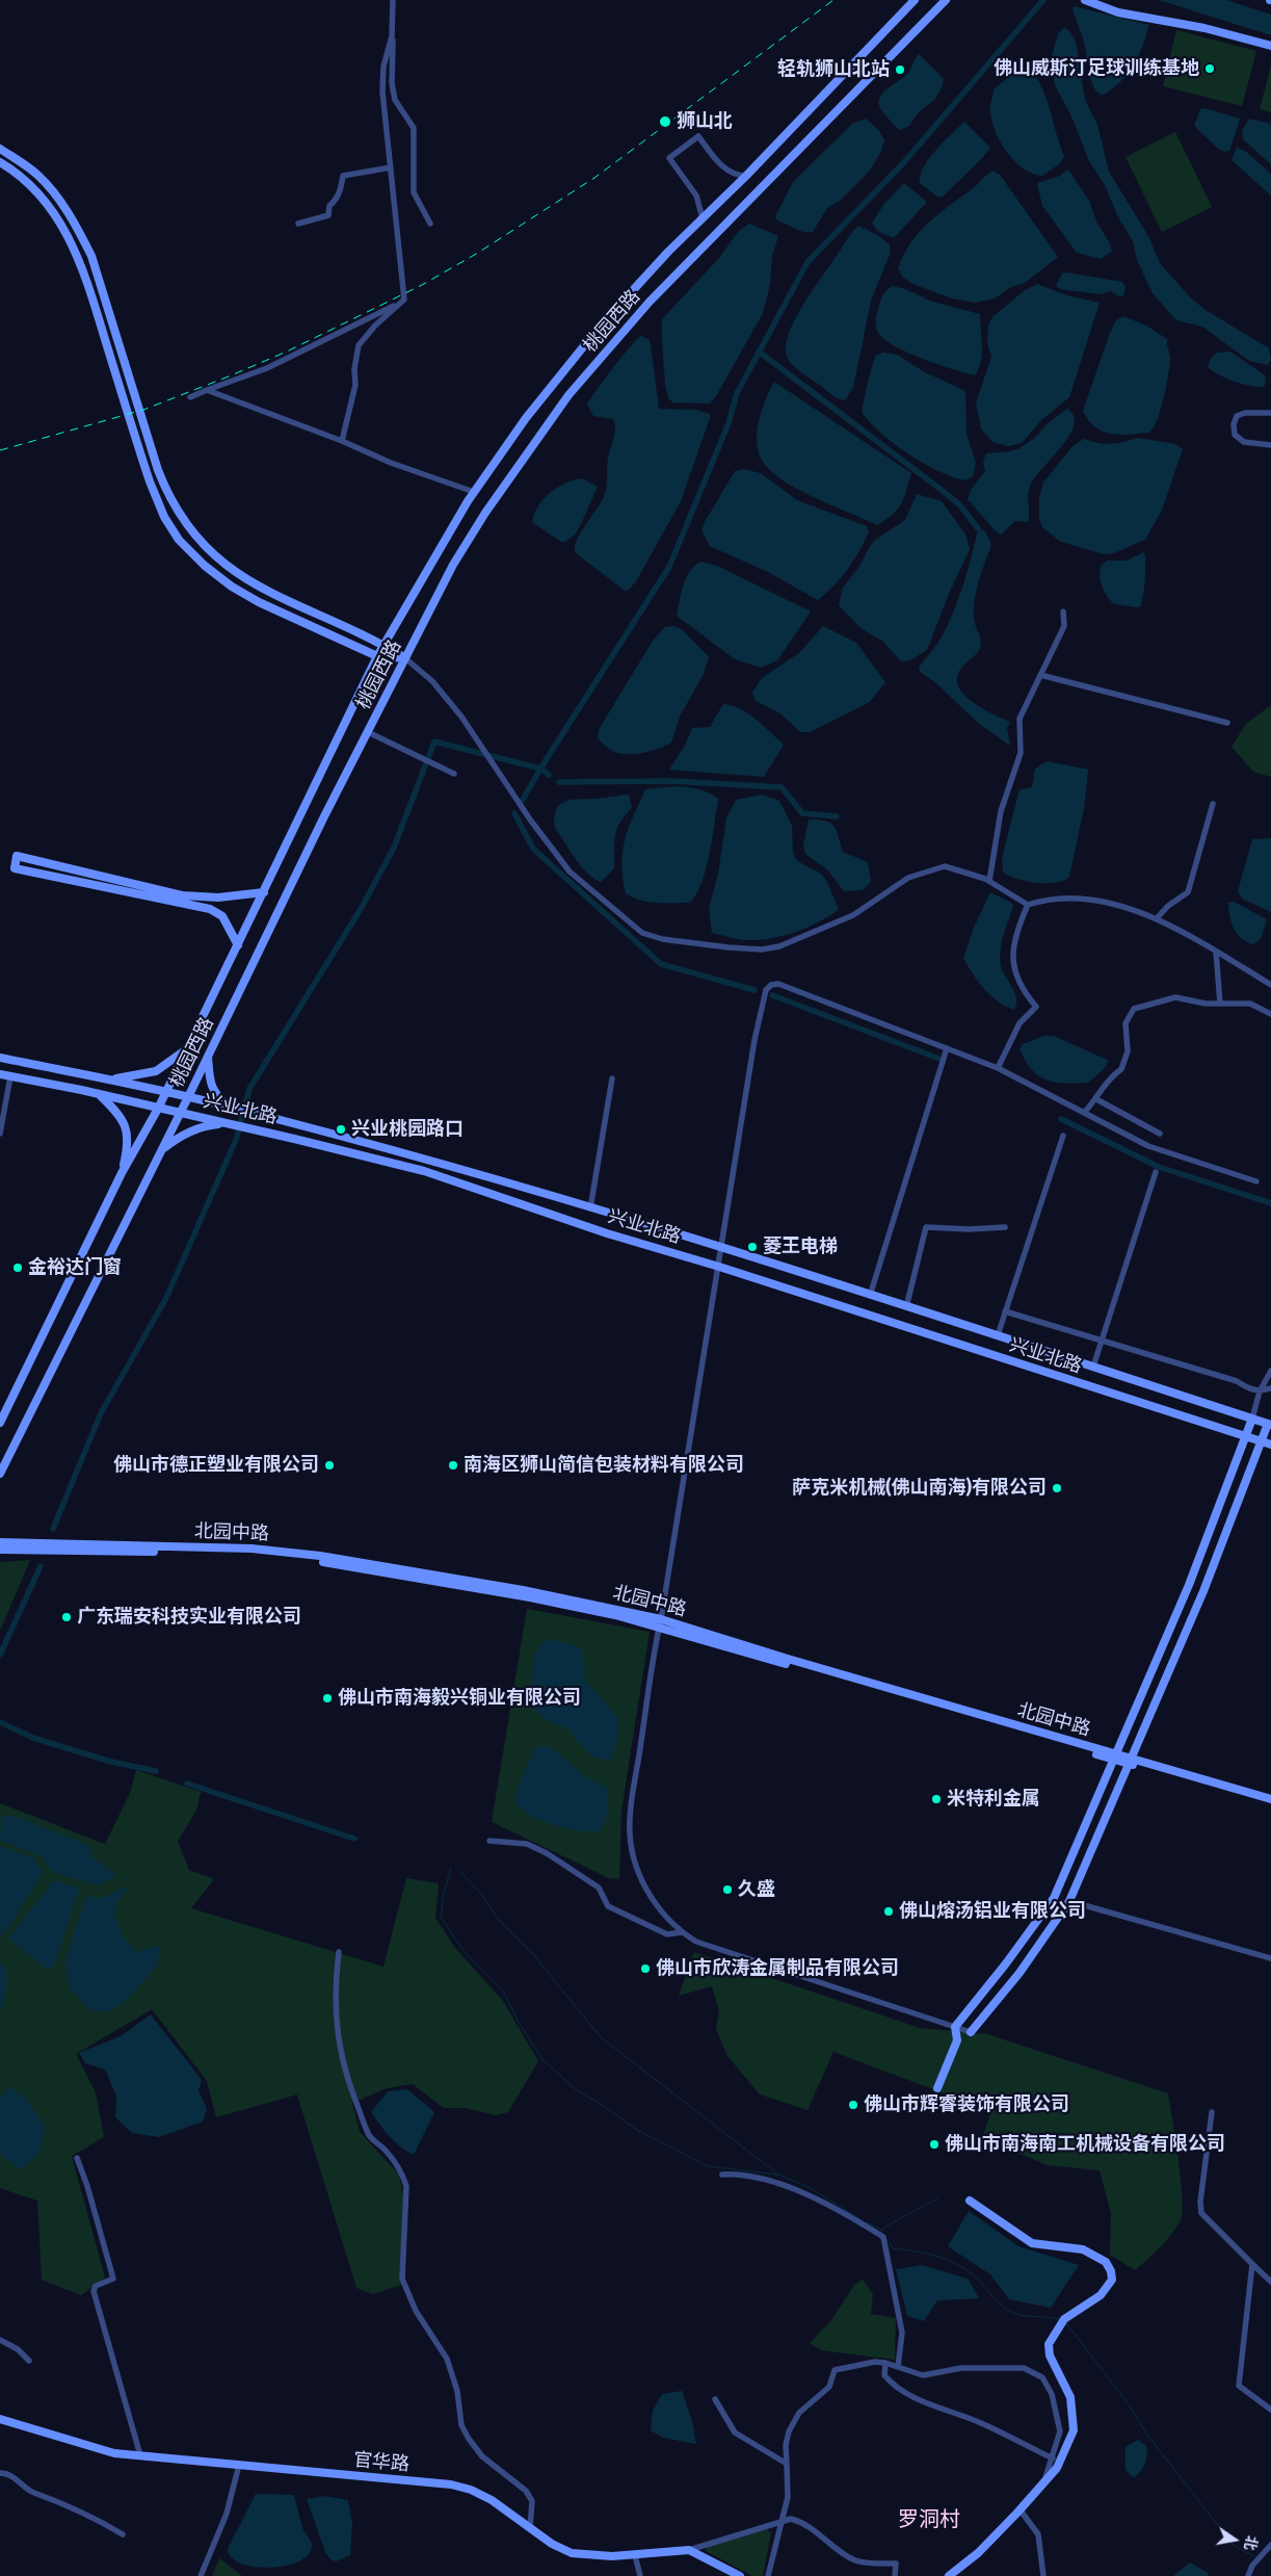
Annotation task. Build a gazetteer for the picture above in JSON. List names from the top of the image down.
{
  "streets": {
    "main road": [
      "桃园西路",
      "兴业北路",
      "北园中路",
      "官华路"
    ]
  },
  "crossings": [
    ["桃园西路", "兴业北路"]
  ],
  "districts": ["罗洞村"],
  "places": [
    "佛山威斯汀足球训练基地",
    "轻轨狮山北站",
    "狮山北",
    "兴业桃园路口",
    "菱王电梯",
    "金裕达门窗",
    "佛山市德正塑业有限公司",
    "南海区狮山简信包装材料有限公司",
    "萨克米机械(佛山南海)有限公司",
    "广东瑞安科技实业有限公司",
    "佛山市南海毅兴铜业有限公司",
    "米特利金属",
    "久盛",
    "佛山熔汤铝业有限公司",
    "佛山市欣涛金属制品有限公司",
    "佛山市辉睿装饰有限公司",
    "佛山市南海南工机械设备有限公司"
  ],
  "north": "right"
}
